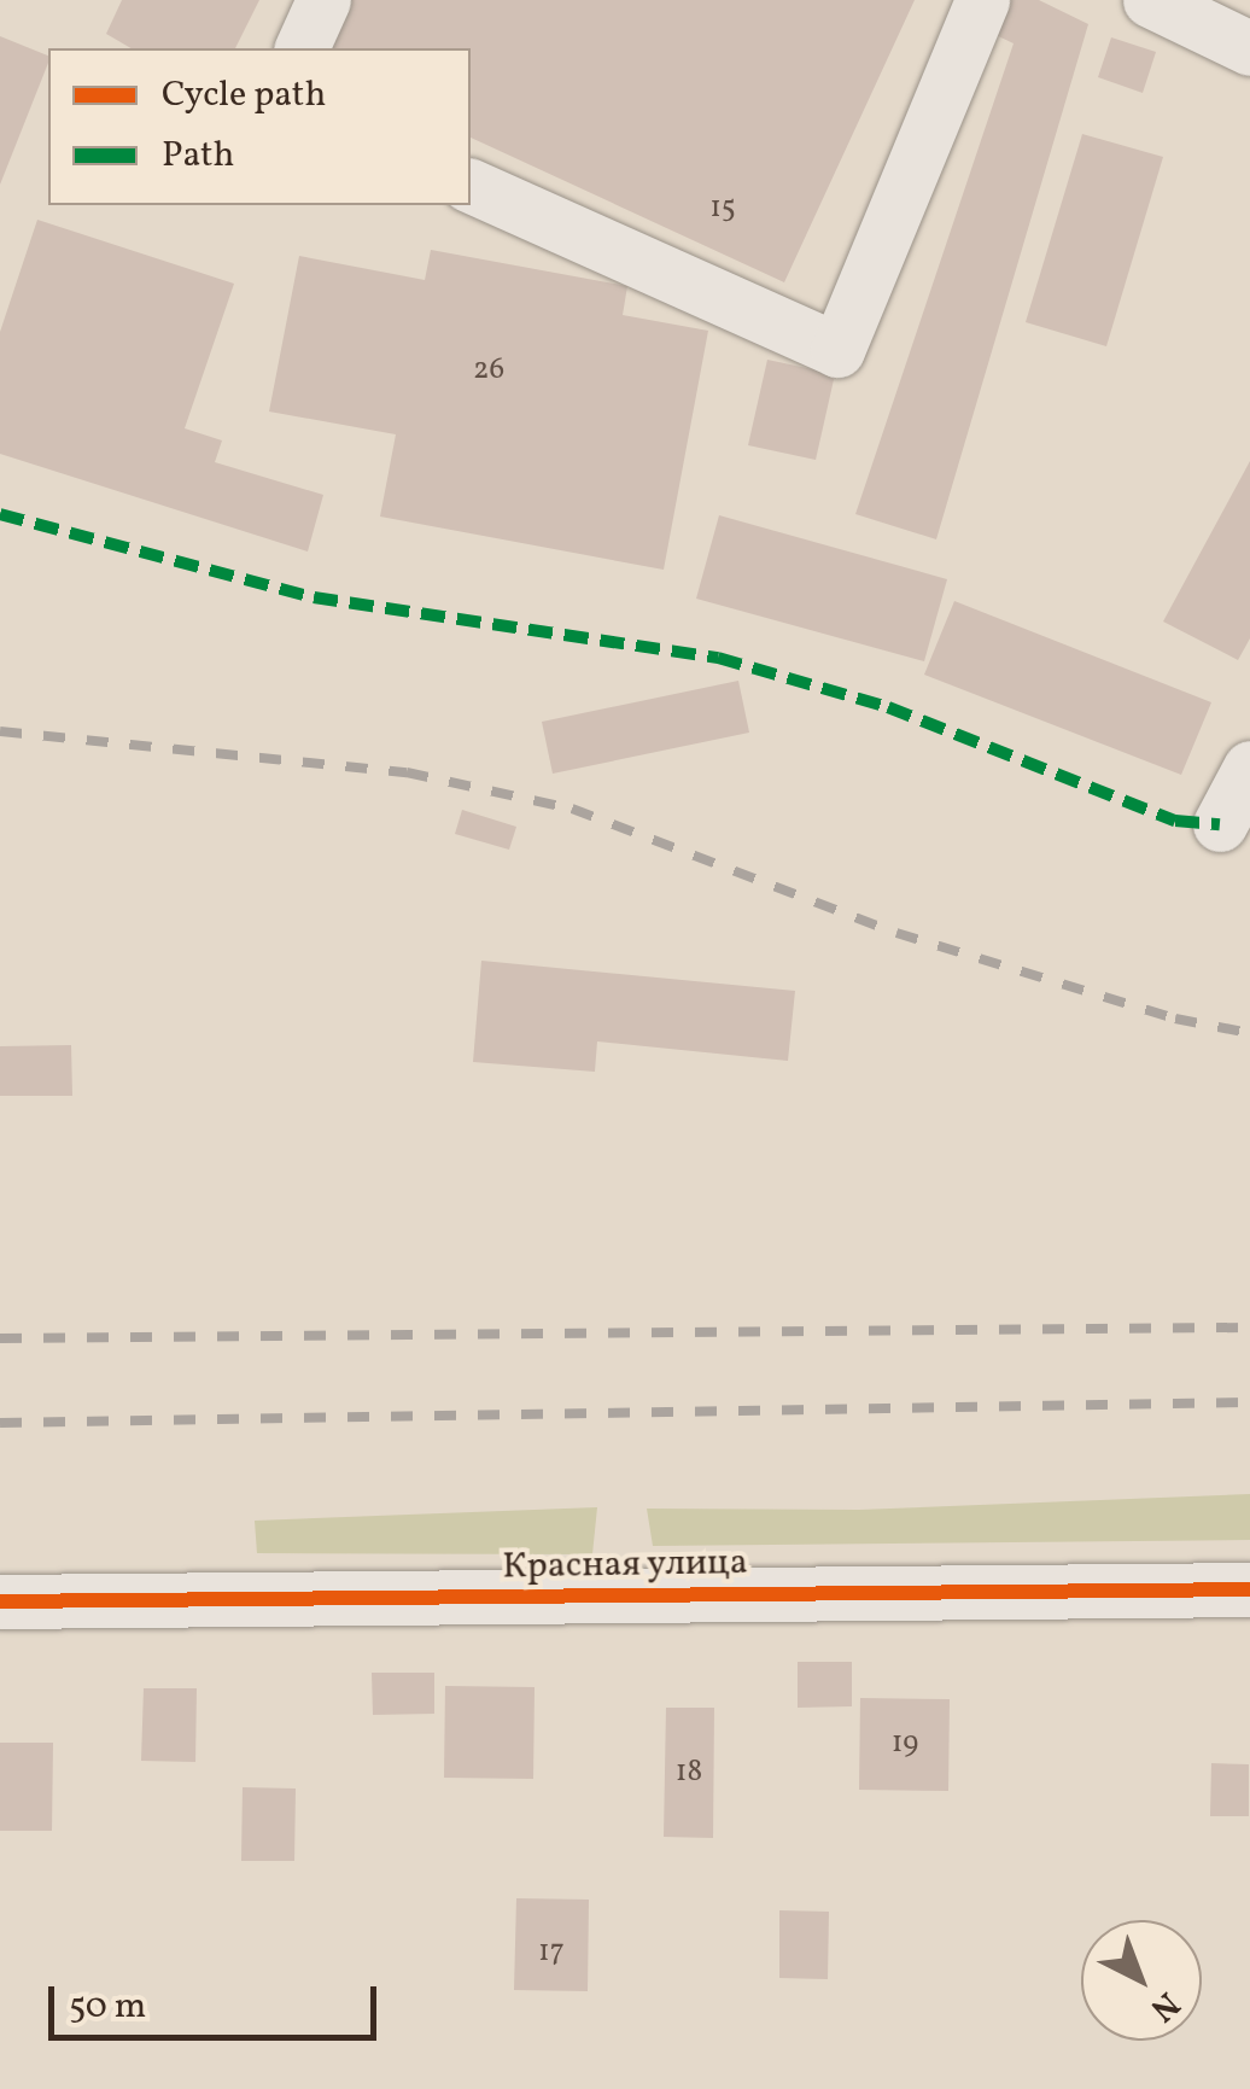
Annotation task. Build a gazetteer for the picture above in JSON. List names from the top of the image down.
{
  "streets": {
    "street": ["Красная улица"]
  },
  "house_numbers": [
    "15",
    "26",
    "19",
    "18",
    "17"
  ],
  "legend": ["Cycle path", "Path"],
  "scale_bar": "50 m",
  "north": "bottom right"
}
